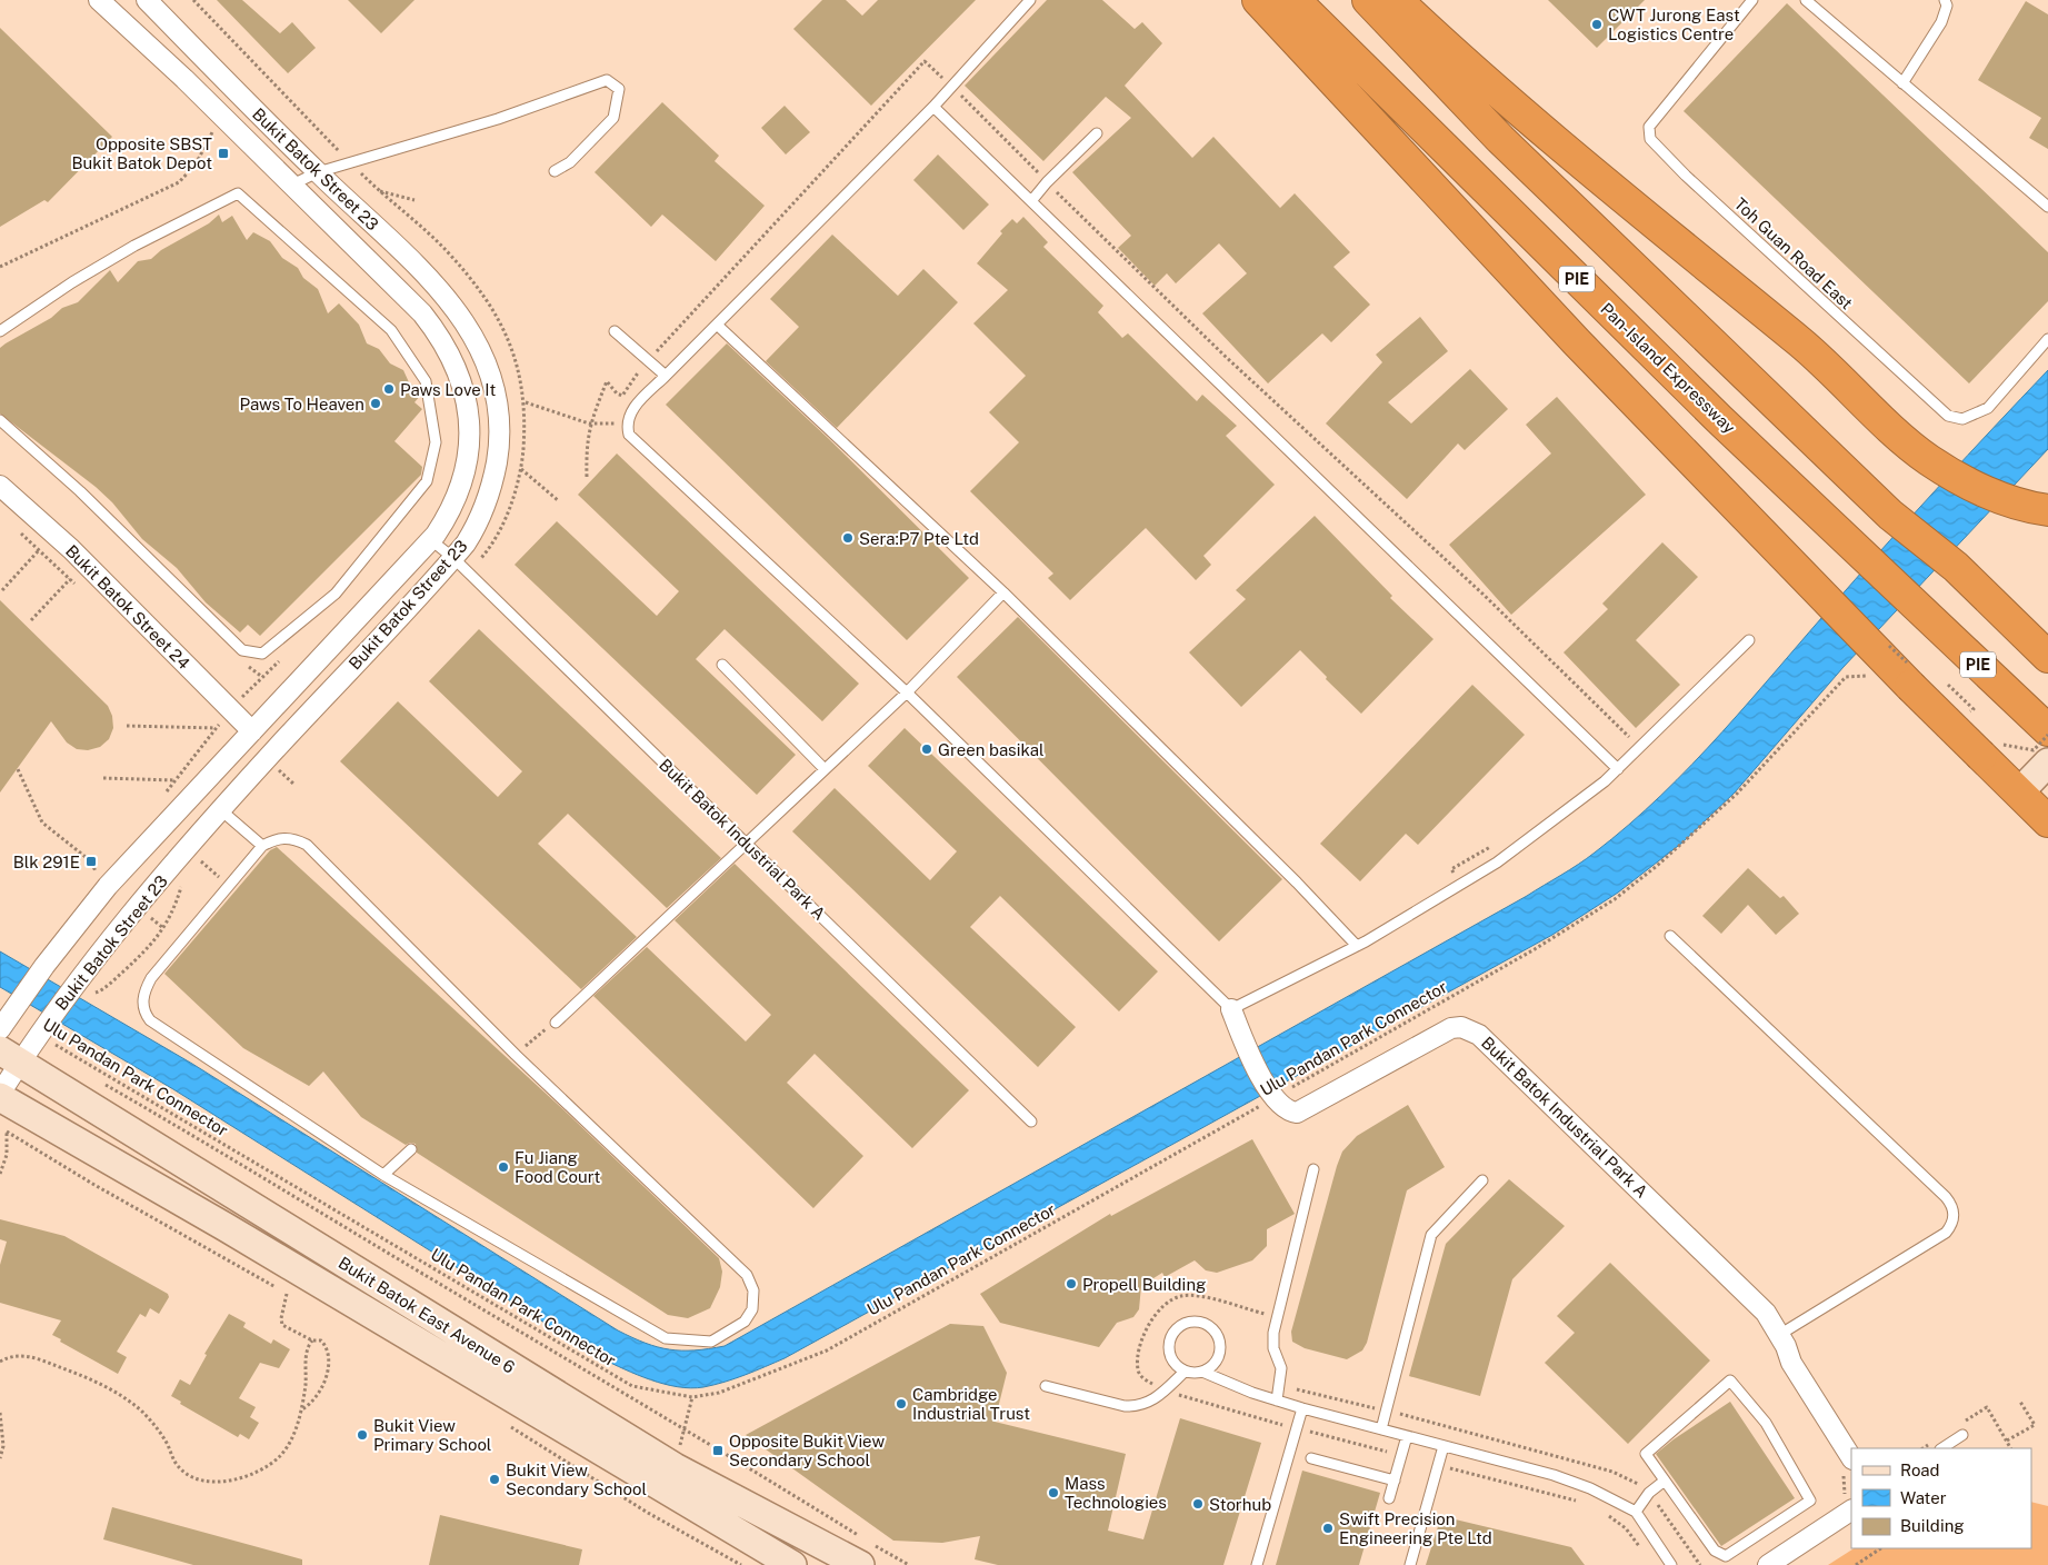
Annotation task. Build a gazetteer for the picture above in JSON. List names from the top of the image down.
{
  "streets": {
    "highway": ["PIE", "Pan-Island Expressway"],
    "main road": ["Bukit Batok East Avenue 6"],
    "street": ["Bukit Batok Street 23", "Bukit Batok Street 24", "Bukit Batok Industrial Park A"],
    "lane": ["Toh Guan Road East"],
    "path": ["Ulu Pandan Park Connector"]
  },
  "crossings": [
    ["Bukit Batok Street 23", "Bukit Batok Street 24"],
    ["Bukit Batok Street 23", "Bukit Batok Industrial Park A"],
    ["Bukit Batok Street 23", "Ulu Pandan Park Connector"],
    ["Bukit Batok Street 23", "Bukit Batok East Avenue 6"],
    ["Bukit Batok Industrial Park A", "Ulu Pandan Park Connector"]
  ],
  "places": {
    "other": [
      "CWT Jurong East Logistics Centre",
      "Paws Love It",
      "Paws To Heaven",
      "Sera:P7 Pte Ltd",
      "Green basikal",
      "Fu Jiang Food Court",
      "Propell Building",
      "Cambridge Industrial Trust",
      "Bukit View Primary School",
      "Bukit View Secondary School",
      "Mass Technologies",
      "Storhub",
      "Swift Precision Engineering Pte Ltd"
    ],
    "transit": ["Opposite SBST Bukit Batok Depot", "Blk 291E", "Opposite Bukit View Secondary School"]
  },
  "legend": ["Road", "Water", "Building"]
}
